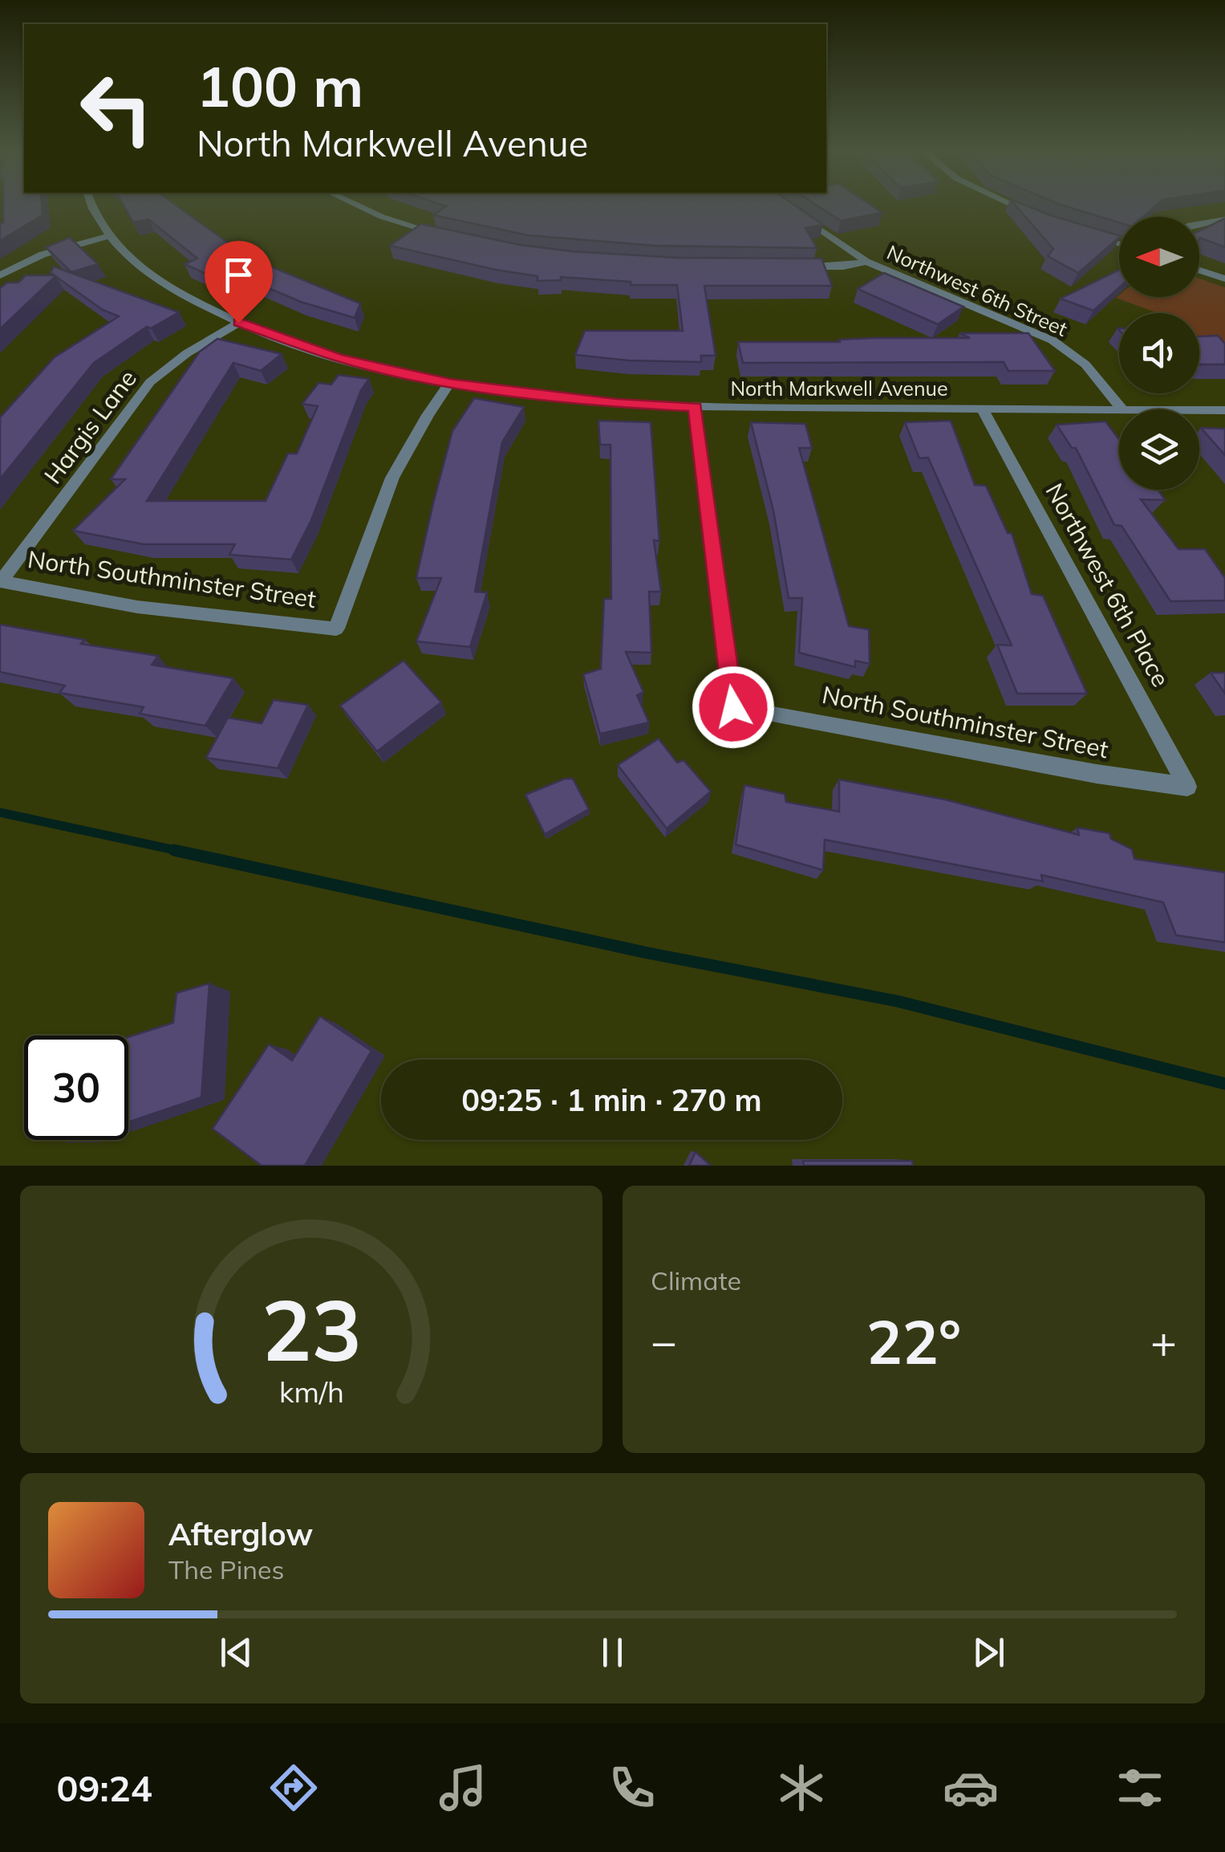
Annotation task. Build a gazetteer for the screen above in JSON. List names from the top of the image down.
{
  "streets": {
    "street": [
      "Northwest 6th Street",
      "North Markwell Avenue",
      "Hargis Lane",
      "North Southminster Street",
      "Northwest 6th Place"
    ]
  },
  "crossings": [
    ["Northwest 6th Street", "North Markwell Avenue"],
    ["North Markwell Avenue", "Hargis Lane"],
    ["North Markwell Avenue", "North Southminster Street"],
    ["North Markwell Avenue", "Northwest 6th Place"],
    ["Hargis Lane", "North Southminster Street"],
    ["North Southminster Street", "Northwest 6th Place"]
  ],
  "north": "left",
  "page": {
    "turn": ["100 m", "North Markwell Avenue"],
    "limit": "30",
    "trip": "09:25 · 1 min · 270 m",
    "tile": "Climate",
    "heat": ["−", "22°", "+"],
    "song": ["Afterglow", "The Pines"],
    "tabs": "09:24",
    "gauge": ["23", "km/h"]
  }
}
